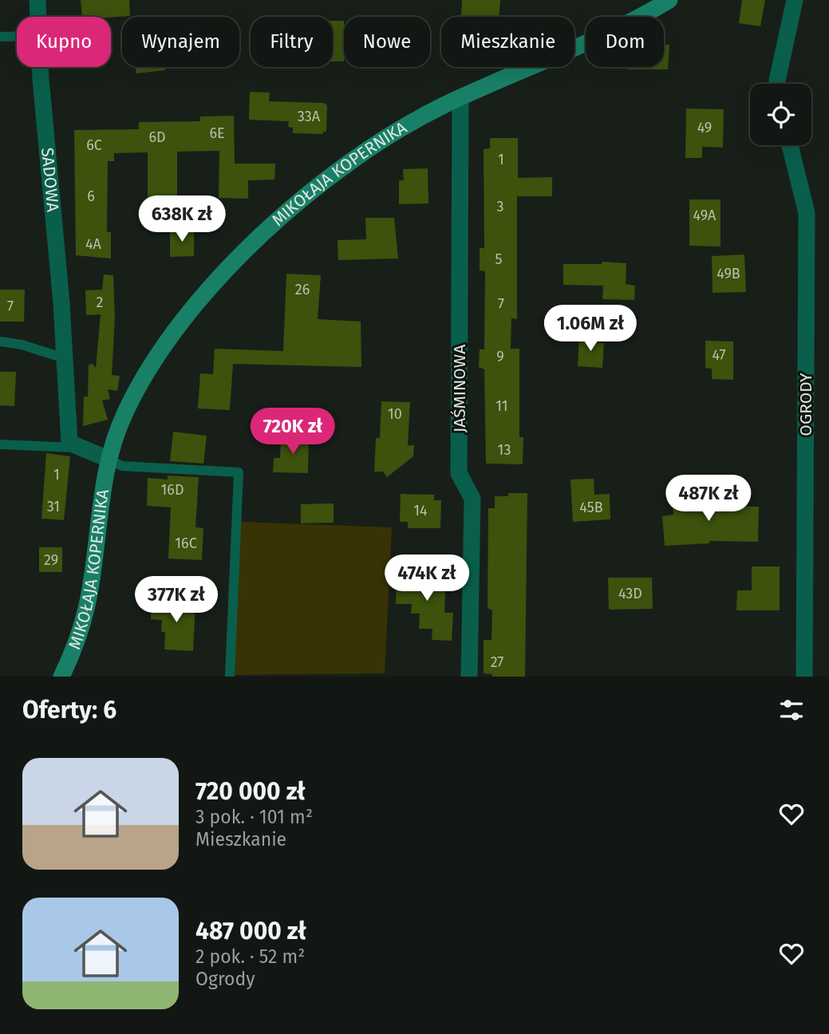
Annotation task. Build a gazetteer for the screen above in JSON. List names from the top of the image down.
{
  "streets": {
    "street": [
      "MIKOŁAJA KOPERNIKA",
      "SADOWA",
      "JAŚMINOWA",
      "OGRODY"
    ]
  },
  "crossings": [
    ["MIKOŁAJA KOPERNIKA", "JAŚMINOWA"]
  ],
  "house_numbers": [
    "33A",
    "49",
    "6E",
    "6D",
    "6C",
    "1",
    "6",
    "3",
    "49A",
    "4A",
    "5",
    "49B",
    "26",
    "2",
    "7",
    "7",
    "47",
    "9",
    "11",
    "10",
    "13",
    "1",
    "16D",
    "31",
    "45B",
    "14",
    "16C",
    "29",
    "43D",
    "27"
  ],
  "page": {
    "chip": [
      "Kupno",
      "Wynajem",
      "Filtry",
      "Nowe",
      "Mieszkanie",
      "Dom"
    ],
    "price": [
      "638K zł",
      "1.06M zł",
      "720K zł",
      "487K zł",
      "474K zł",
      "377K zł"
    ],
    "heading": "Oferty: 6",
    "list": [
      {
        "name": "720 000 zł",
        "note": "3 pok. · 101 m² · Mieszkanie"
      },
      {
        "name": "487 000 zł",
        "note": "2 pok. · 52 m² · Ogrody"
      }
    ]
  }
}
